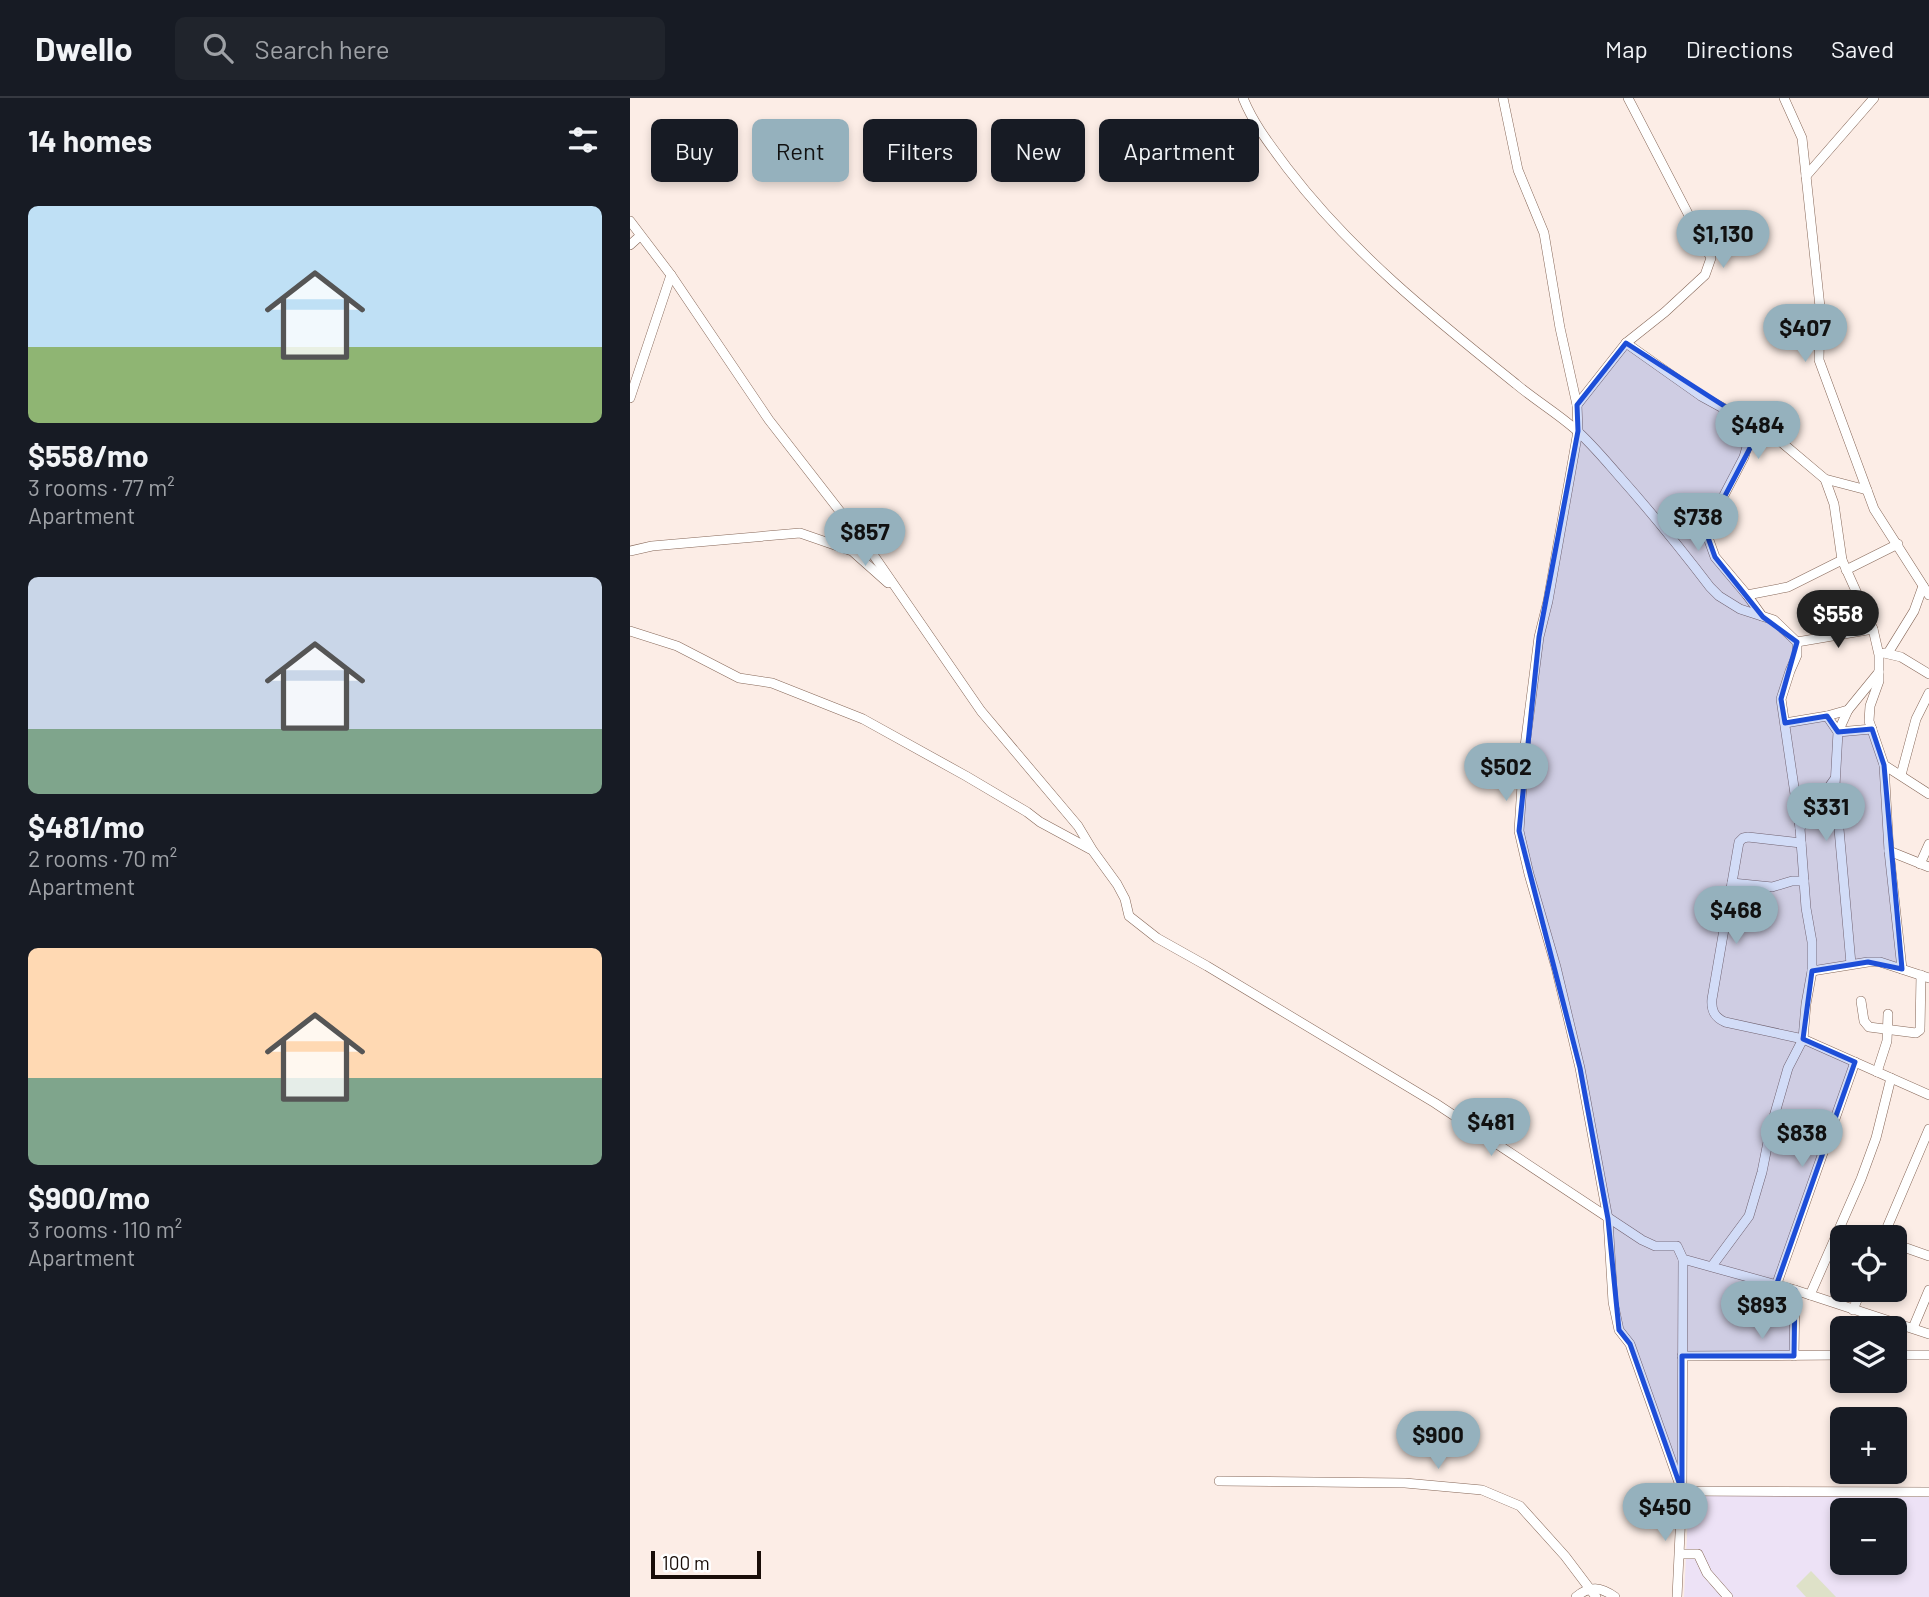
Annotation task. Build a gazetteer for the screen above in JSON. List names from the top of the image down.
{
  "scale_bar": "100 m",
  "page": {
    "header": "Dwello",
    "search": "Search here",
    "nav": ["Map", "Directions", "Saved"],
    "heading": "14 homes",
    "chip": [
      "Buy",
      "Rent",
      "Filters",
      "New",
      "Apartment"
    ],
    "list": [
      {
        "name": "$558/mo",
        "note": "3 rooms · 77 m² · Apartment"
      },
      {
        "name": "$481/mo",
        "note": "2 rooms · 70 m² · Apartment"
      },
      {
        "name": "$900/mo",
        "note": "3 rooms · 110 m² · Apartment"
      }
    ],
    "price": [
      "$1,130",
      "$407",
      "$484",
      "$738",
      "$857",
      "$558",
      "$502",
      "$331",
      "$468",
      "$481",
      "$838",
      "$893",
      "$900",
      "$450"
    ],
    "map_buttons": ["+", "−"],
    "scale": "100 m"
  }
}
